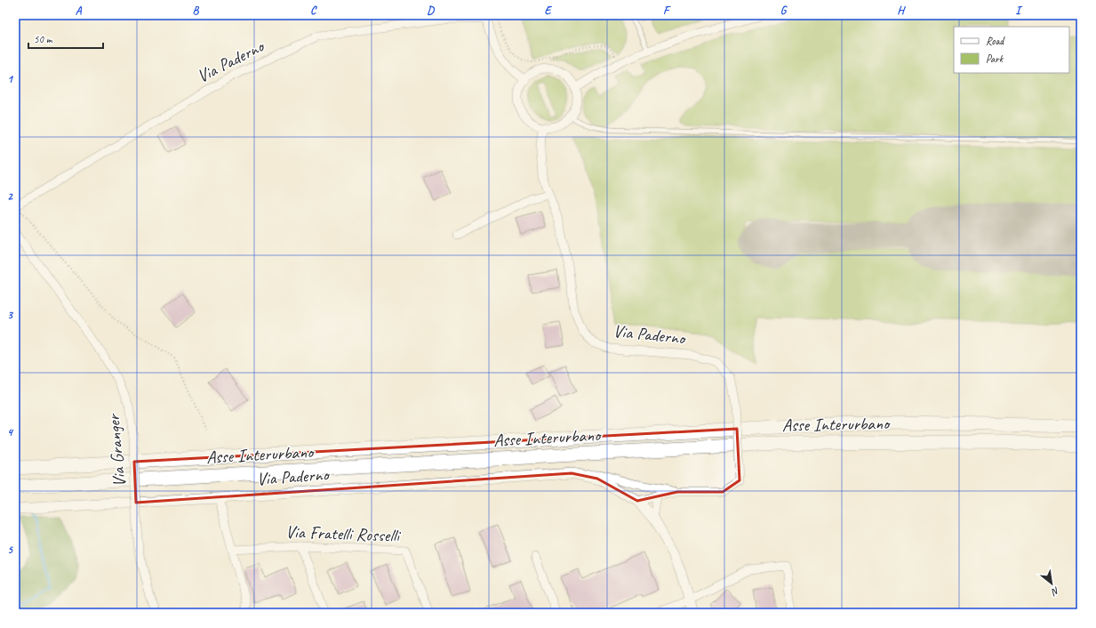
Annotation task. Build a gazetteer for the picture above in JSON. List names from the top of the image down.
{
  "streets": {
    "highway": ["Asse Interurbano"],
    "street": ["Via Paderno", "Via Granger", "Via Fratelli Rosselli"]
  },
  "legend": ["Road", "Park"],
  "scale_bar": "50 m",
  "north": "bottom right",
  "grid": {
    "columns": [
      "A",
      "B",
      "C",
      "D",
      "E",
      "F",
      "G",
      "H",
      "I"
    ],
    "rows": [
      "1",
      "2",
      "3",
      "4",
      "5"
    ]
  }
}
